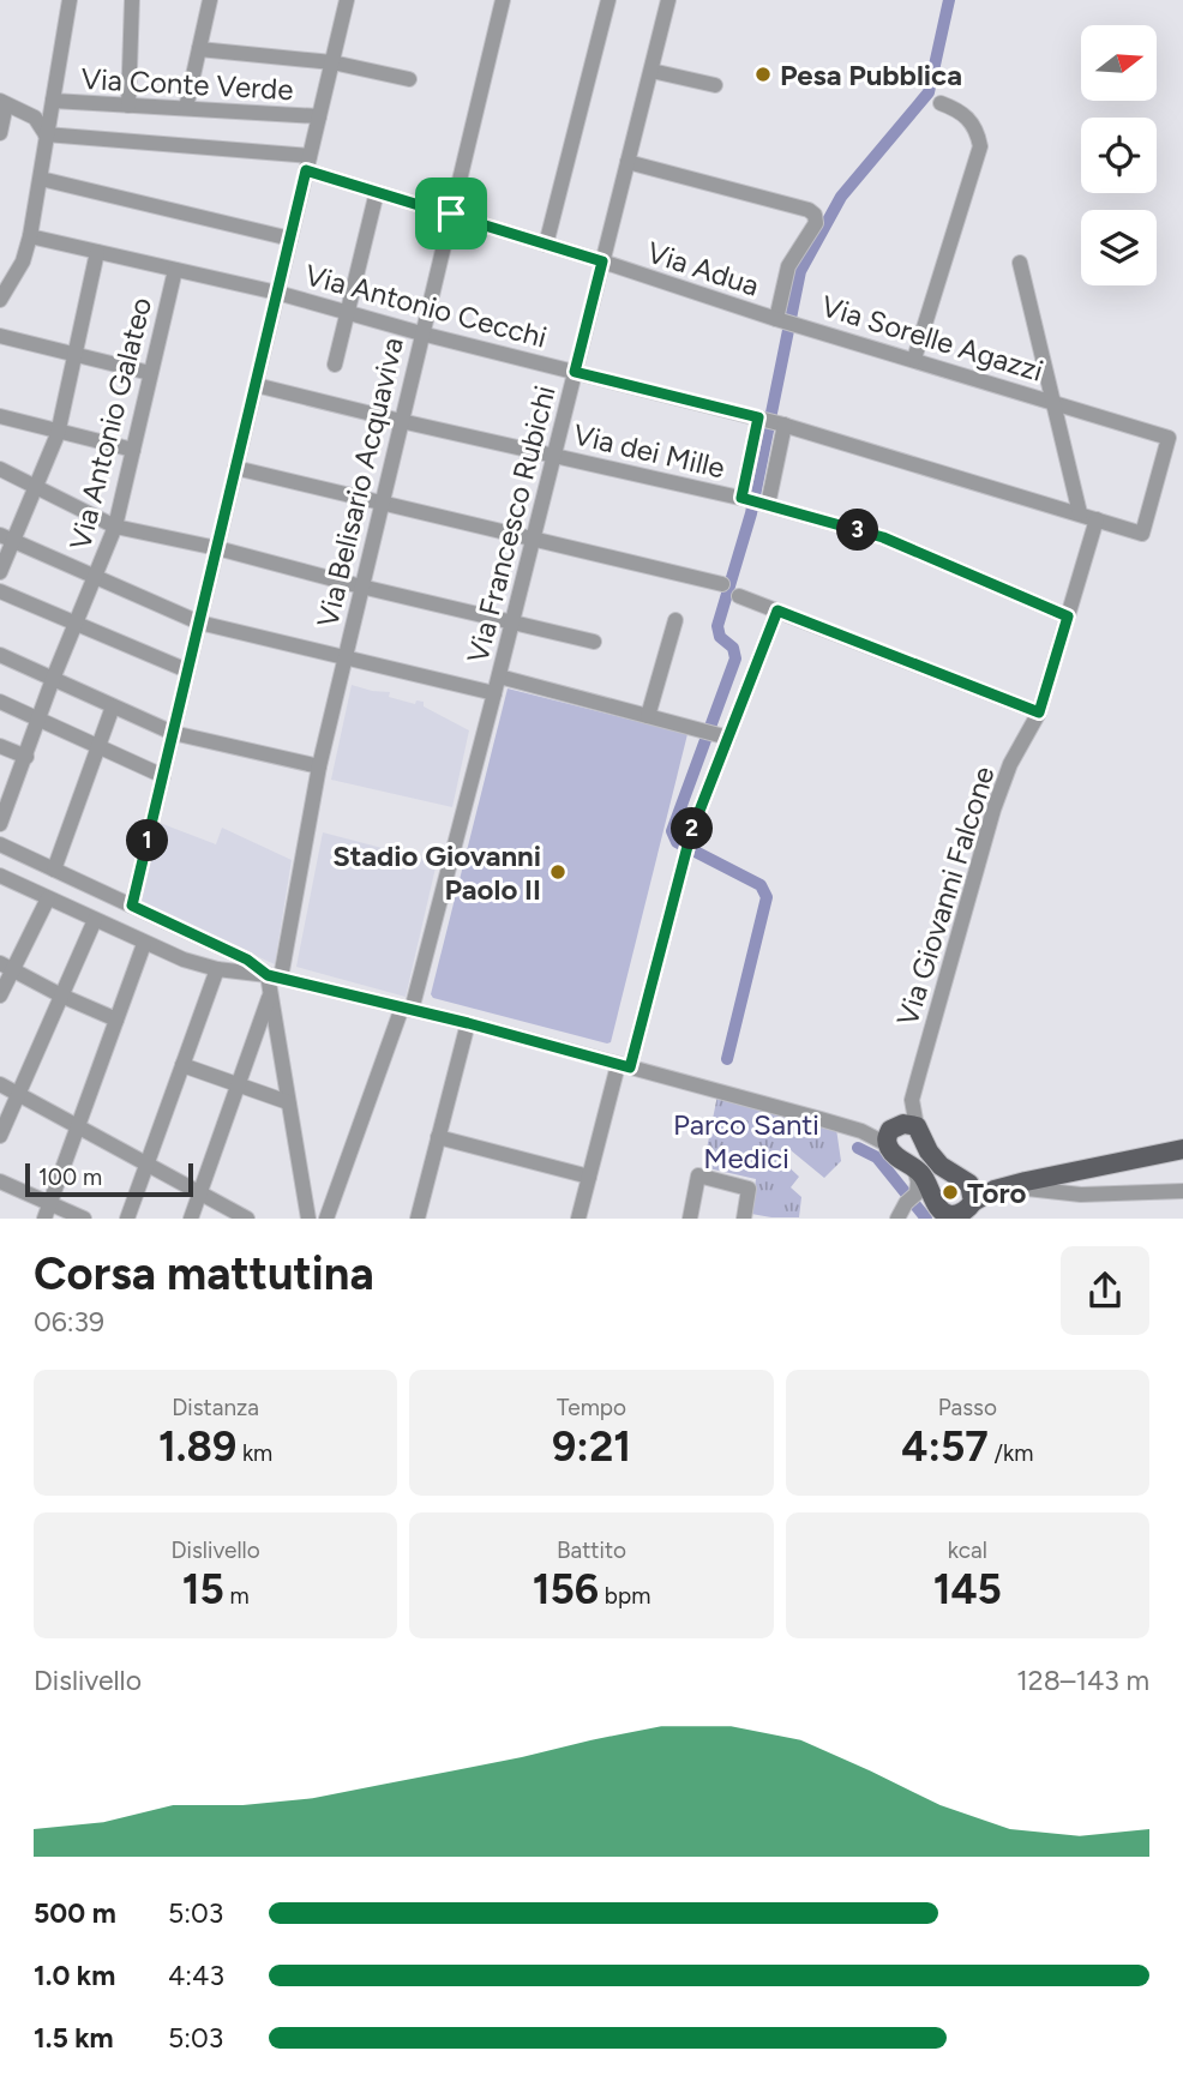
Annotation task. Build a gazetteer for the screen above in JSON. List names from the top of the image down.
{
  "streets": {
    "street": [
      "Via Conte Verde",
      "Via Adua",
      "Via Antonio Cecchi",
      "Via Sorelle Agazzi",
      "Via Antonio Galateo",
      "Via dei Mille",
      "Via Belisario Acquaviva",
      "Via Francesco Rubichi",
      "Via Giovanni Falcone"
    ]
  },
  "crossings": [
    ["Via Adua", "Via Sorelle Agazzi"],
    ["Via Adua", "Via Belisario Acquaviva"],
    ["Via Adua", "Via Francesco Rubichi"],
    ["Via Antonio Cecchi", "Via Sorelle Agazzi"],
    ["Via Antonio Cecchi", "Via Antonio Galateo"],
    ["Via Antonio Cecchi", "Via Belisario Acquaviva"],
    ["Via Antonio Cecchi", "Via Francesco Rubichi"],
    ["Via Antonio Cecchi", "Via Giovanni Falcone"],
    ["Via Sorelle Agazzi", "Via Giovanni Falcone"],
    ["Via dei Mille", "Via Belisario Acquaviva"],
    ["Via dei Mille", "Via Francesco Rubichi"],
    ["Via dei Mille", "Via Giovanni Falcone"]
  ],
  "parks": ["Parco Santi Medici"],
  "places": ["Pesa Pubblica", "Stadio Giovanni Paolo II", "Toro"],
  "scale_bar": "100 m",
  "north": "right",
  "page": {
    "pins": ["3", "2", "1"],
    "scale": "100 m",
    "heading": ["Corsa mattutina", "06:39"],
    "stats": [
      ["Distanza", "1.89 km"],
      ["Tempo", "9:21"],
      ["Passo", "4:57 /km"],
      ["Dislivello", "15 m"],
      ["Battito", "156 bpm"],
      ["kcal", "145"]
    ],
    "chart": ["Dislivello", "128–143 m"],
    "list": [
      {
        "name": "500 m",
        "note": "5:03"
      },
      {
        "name": "1.0 km",
        "note": "4:43"
      },
      {
        "name": "1.5 km",
        "note": "5:03"
      }
    ]
  }
}
